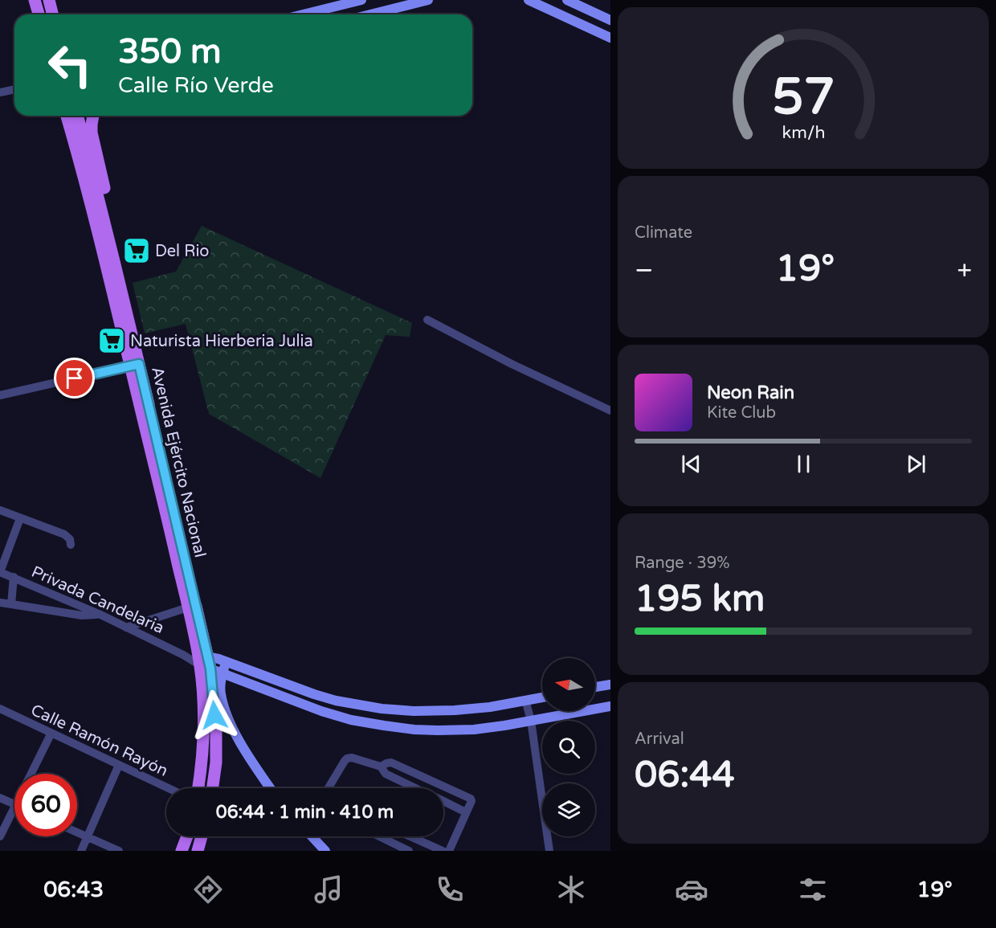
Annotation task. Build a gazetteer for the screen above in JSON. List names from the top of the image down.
{
  "streets": {
    "main road": ["Avenida Ejército Nacional"],
    "street": ["Privada Candelaria", "Calle Ramón Rayón"]
  },
  "crossings": [
    ["Avenida Ejército Nacional", "Privada Candelaria"]
  ],
  "places": {
    "supermarket": ["Del Rio", "Naturista Hierberia Julia"]
  },
  "north": "left",
  "page": {
    "turn": ["350 m", "Calle Río Verde"],
    "tile": [
      "Climate",
      ["Range · 39%", "195 km"],
      ["Arrival", "06:44"]
    ],
    "heat": ["−", "19°", "+"],
    "song": ["Neon Rain", "Kite Club"],
    "limit": "60",
    "trip": "06:44 · 1 min · 410 m",
    "tabs": ["06:43", "19°"],
    "gauge": ["57", "km/h"]
  }
}
